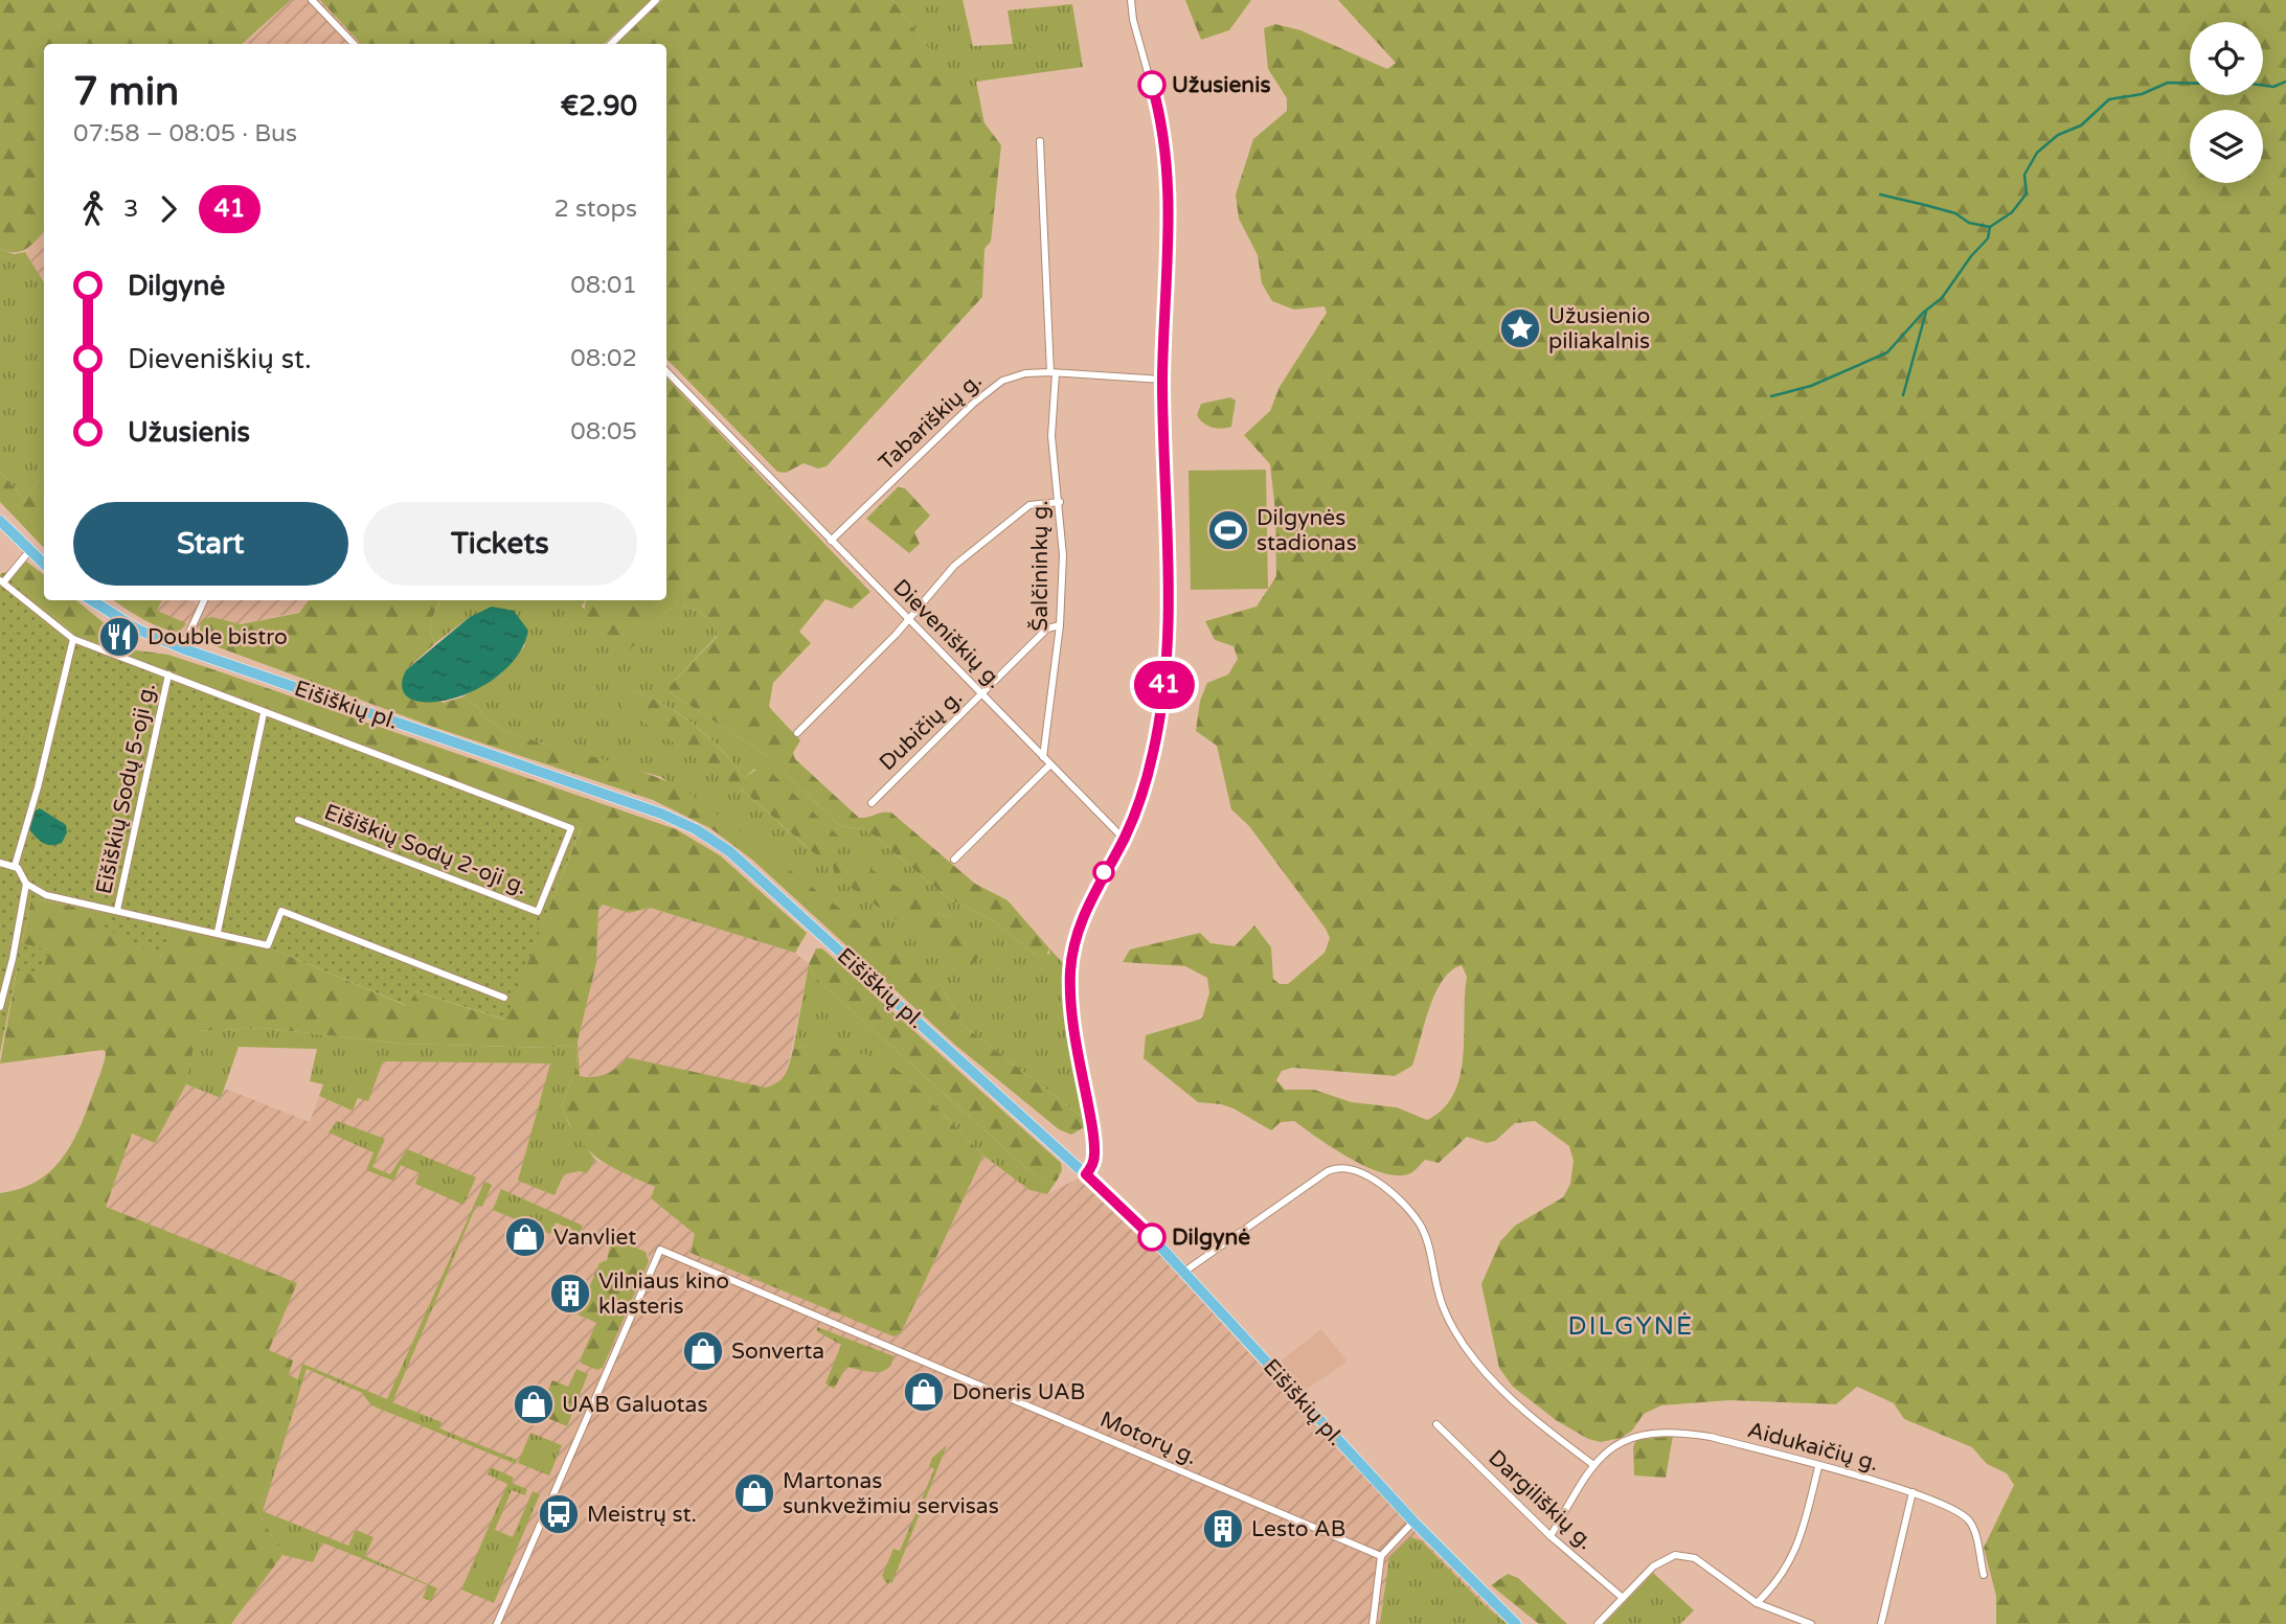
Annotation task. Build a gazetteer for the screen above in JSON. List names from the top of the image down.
{
  "streets": {
    "main road": ["Eišiškių pl."],
    "street": [
      "Tabariškių g.",
      "Šalčininkų g.",
      "Dieveniškių g.",
      "Dubičių g.",
      "Eišiškių Sodų 5-oji g.",
      "Eišiškių Sodų 2-oji g.",
      "Motorų g.",
      "Aidukaičių g.",
      "Dargiliškių g."
    ]
  },
  "crossings": [
    ["Tabariškių g.", "Šalčininkų g."],
    ["Tabariškių g.", "Dieveniškių g."],
    ["Šalčininkų g.", "Dieveniškių g."],
    ["Šalčininkų g.", "Dubičių g."],
    ["Dieveniškių g.", "Dubičių g."],
    ["Aidukaičių g.", "Dargiliškių g."]
  ],
  "districts": ["DILGYNĖ"],
  "places": {
    "other": ["Užusienis", "Dilgynė"],
    "place": ["Užusienio piliakalnis"],
    "sports": ["Dilgynės stadionas"],
    "restaurant": ["Double bistro"],
    "shop": [
      "Vanvliet",
      "Sonverta",
      "Doneris UAB",
      "UAB Galuotas",
      "Martonas sunkvežimiu servisas"
    ],
    "building": ["Vilniaus kino klasteris", "Lesto AB"],
    "bus stop": ["Meistrų st."]
  },
  "lines": ["bus line 41"],
  "page": {
    "on_map": "41",
    "heading": ["7 min", "07:58 – 08:05 · Bus", "€2.90"],
    "legs": ["3", "41", "2 stops"],
    "list": [
      {
        "name": "Dilgynė",
        "value": "08:01"
      },
      {
        "name": "Dieveniškių st.",
        "value": "08:02"
      },
      {
        "name": "Užusienis",
        "value": "08:05"
      }
    ],
    "buttons": ["Start", "Tickets"]
  }
}
